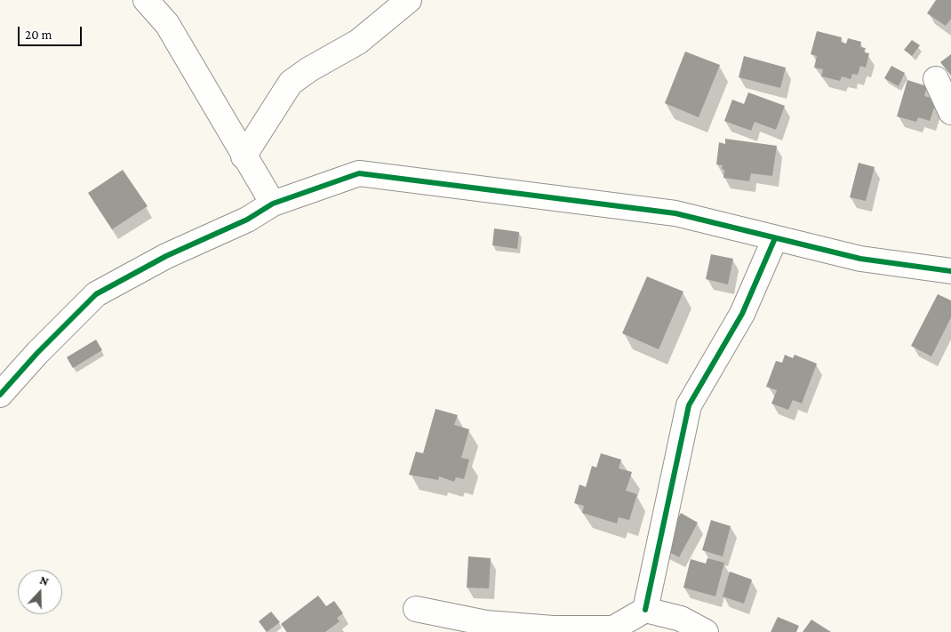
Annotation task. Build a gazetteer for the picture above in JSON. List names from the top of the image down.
{
  "scale_bar": "20 m",
  "north": "top"
}
